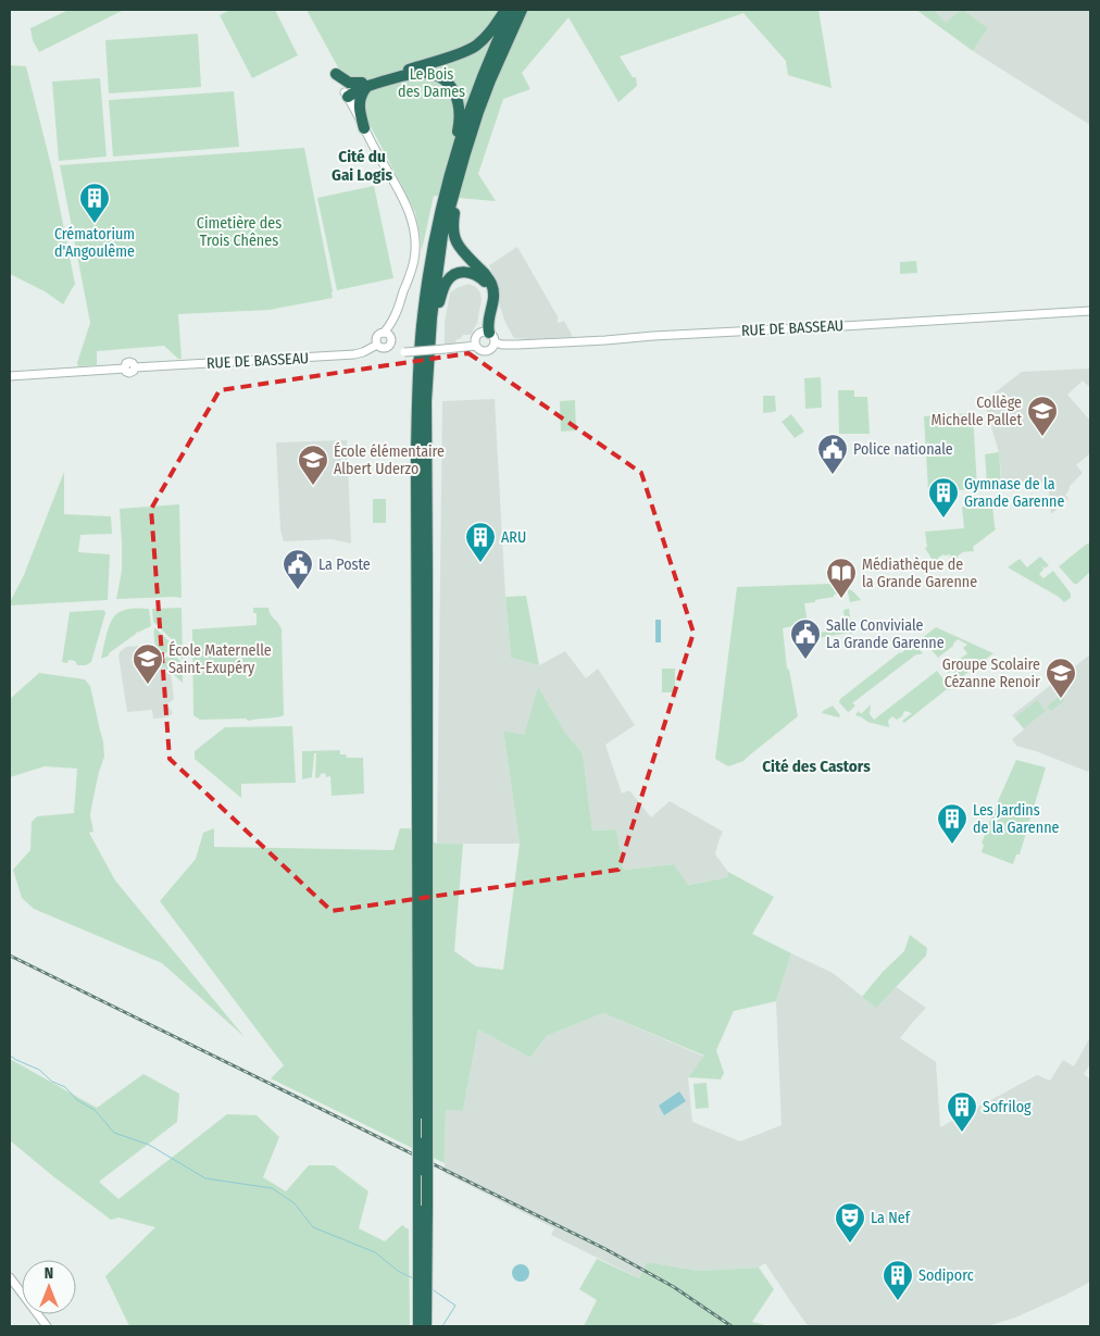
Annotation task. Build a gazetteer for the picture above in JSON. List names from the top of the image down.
{
  "streets": {
    "street": ["RUE DE BASSEAU"]
  },
  "districts": ["Cité du Gai Logis", "Cité des Castors"],
  "parks": ["Le Bois des Dames", "Cimetière des Trois Chênes"],
  "places": {
    "building": [
      "Crématorium d'Angoulême",
      "Gymnase de la Grande Garenne",
      "ARU",
      "Les Jardins de la Garenne",
      "Sofrilog",
      "Sodiporc"
    ],
    "school or university": [
      "Collège Michelle Pallet",
      "École élémentaire Albert Uderzo",
      "École Maternelle Saint-Exupéry",
      "Groupe Scolaire Cézanne Renoir"
    ],
    "public building": ["Police nationale", "La Poste", "Salle Conviviale La Grande Garenne"],
    "library": ["Médiathèque de la Grande Garenne"],
    "theatre": ["La Nef"]
  },
  "north": "top"
}
